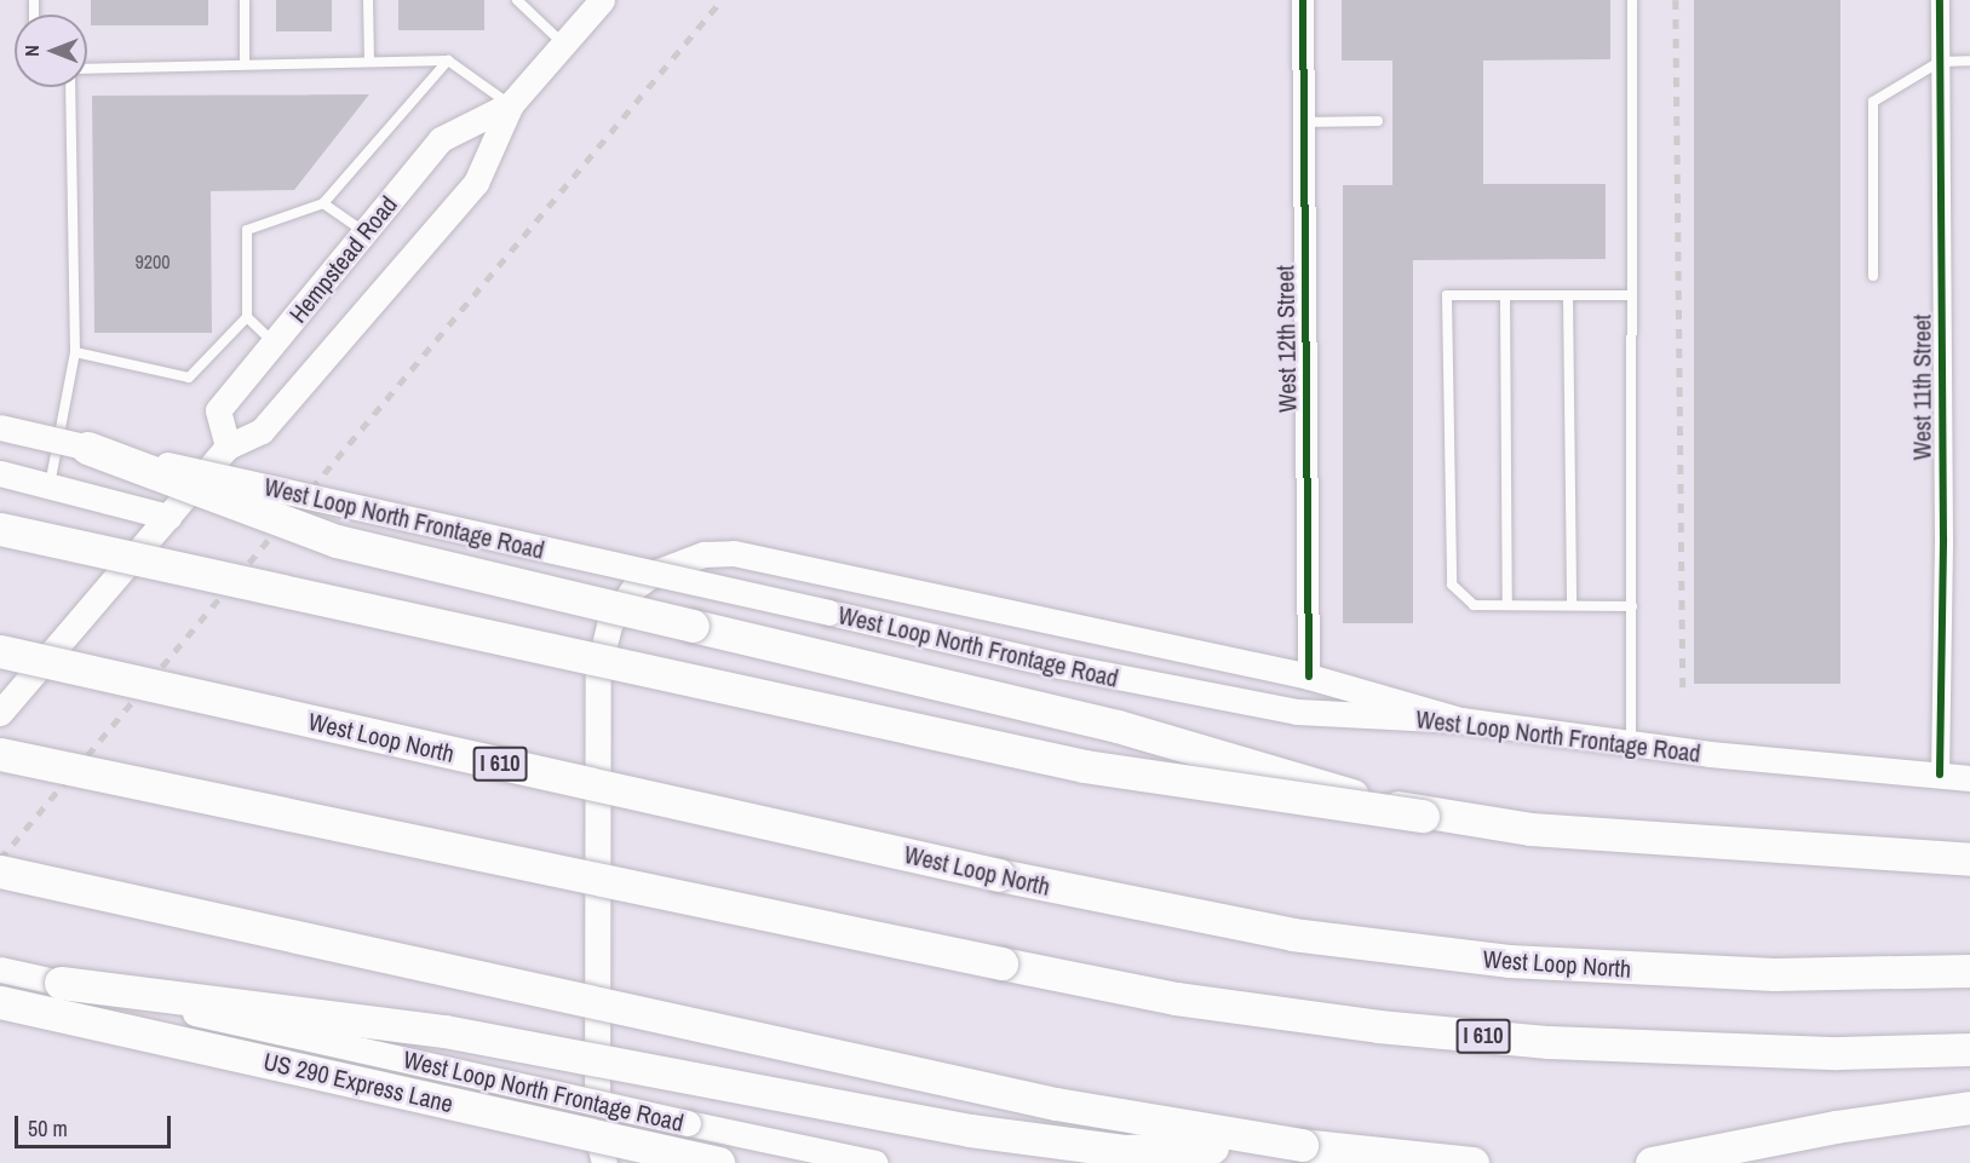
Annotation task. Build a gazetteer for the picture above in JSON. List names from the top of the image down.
{
  "streets": {
    "highway": ["West Loop North", "I 610", "US 290 Express Lane"],
    "main road": ["Hempstead Road", "West Loop North Frontage Road"],
    "street": ["West 12th Street", "West 11th Street"]
  },
  "crossings": [
    ["West 11th Street", "West Loop North Frontage Road"]
  ],
  "house_numbers": ["9200"],
  "scale_bar": "50 m",
  "north": "left"
}
